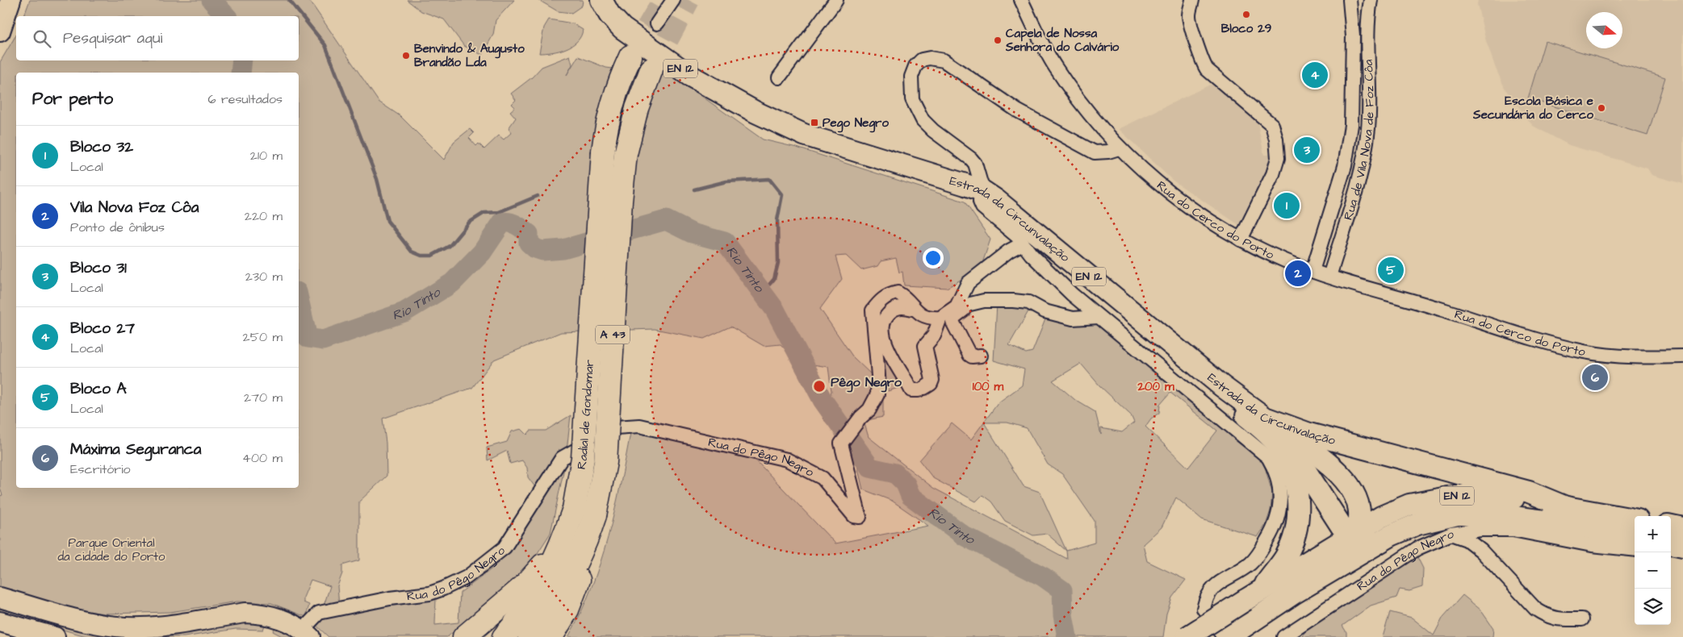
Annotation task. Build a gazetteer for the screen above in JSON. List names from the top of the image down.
{
  "streets": {
    "highway": ["A 43", "Radial de Gondomar"],
    "main road": ["EN 12", "Estrada da Circunvalação"],
    "street": ["Rua de Vila Nova de Foz Côa", "Rua do Cerco do Porto", "Rua do Pêgo Negro"]
  },
  "crossings": [
    ["EN 12", "Estrada da Circunvalação"],
    ["Rua de Vila Nova de Foz Côa", "Rua do Cerco do Porto"]
  ],
  "districts": ["Pêgo Negro"],
  "water": ["Rio Tinto"],
  "parks": ["Parque Oriental da cidade do Porto"],
  "places": {
    "other": [
      "Bloco 29",
      "Capela de Nossa Senhora do Calvário",
      "Benvindo & Augusto Brandão Lda",
      "Escola Básica e Secundária do Cerco"
    ],
    "transit": ["Pego Negro"]
  },
  "north": "right",
  "page": {
    "search": "Pesquisar aqui",
    "pins": [
      "4",
      "3",
      "1",
      "5",
      "2",
      "6"
    ],
    "heading": ["Por perto", "6 resultados"],
    "list": [
      {
        "mark": "1",
        "name": "Bloco 32",
        "note": "Local",
        "value": "210 m"
      },
      {
        "mark": "2",
        "name": "Vila Nova Foz Côa",
        "note": "Ponto de ônibus",
        "value": "220 m"
      },
      {
        "mark": "3",
        "name": "Bloco 31",
        "note": "Local",
        "value": "230 m"
      },
      {
        "mark": "4",
        "name": "Bloco 27",
        "note": "Local",
        "value": "250 m"
      },
      {
        "mark": "5",
        "name": "Bloco A",
        "note": "Local",
        "value": "270 m"
      },
      {
        "mark": "6",
        "name": "Máxima Seguranca",
        "note": "Escritório",
        "value": "400 m"
      }
    ],
    "map_buttons": ["+", "−"]
  },
  "rings": ["100 m", "200 m"]
}
